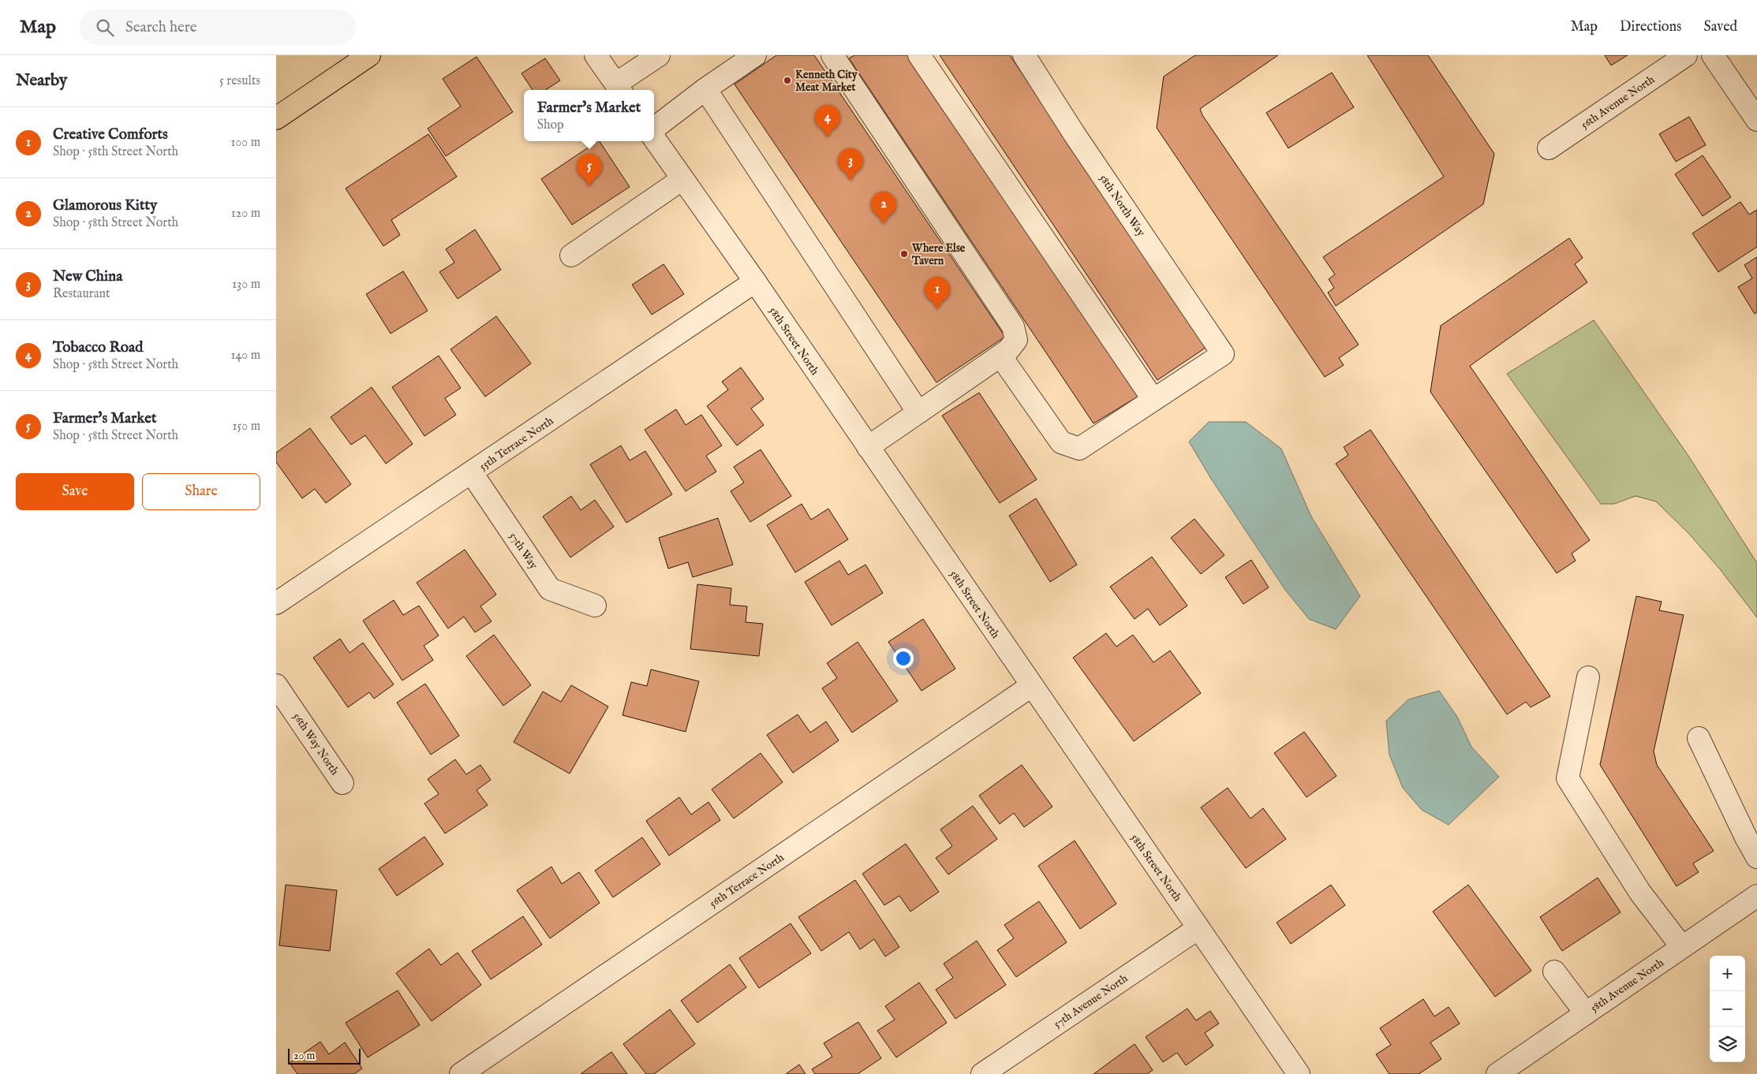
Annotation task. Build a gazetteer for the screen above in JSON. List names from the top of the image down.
{
  "streets": {
    "street": [
      "56th Avenue North",
      "58th North Way",
      "58th Street North",
      "55th Terrace North",
      "57th Way",
      "56th Way North",
      "56th Terrace North",
      "58th Avenue North",
      "57th Avenue North"
    ]
  },
  "crossings": [
    ["58th Street North", "55th Terrace North"],
    ["58th Street North", "56th Terrace North"],
    ["58th Street North", "57th Avenue North"],
    ["55th Terrace North", "57th Way"]
  ],
  "places": ["Kenneth City Meat Market", "Where Else Tavern"],
  "scale_bar": "20 m",
  "page": {
    "header": "Map",
    "search": "Search here",
    "nav": ["Map", "Directions", "Saved"],
    "heading": ["Nearby", "5 results"],
    "popup": ["Farmer's Market", "Shop"],
    "pins": [
      "4",
      "3",
      "5",
      "2",
      "1"
    ],
    "list": [
      {
        "mark": "1",
        "name": "Creative Comforts",
        "note": "Shop · 58th Street North",
        "value": "100 m"
      },
      {
        "mark": "2",
        "name": "Glamorous Kitty",
        "note": "Shop · 58th Street North",
        "value": "120 m"
      },
      {
        "mark": "3",
        "name": "New China",
        "note": "Restaurant",
        "value": "130 m"
      },
      {
        "mark": "4",
        "name": "Tobacco Road",
        "note": "Shop · 58th Street North",
        "value": "140 m"
      },
      {
        "mark": "5",
        "name": "Farmer's Market",
        "note": "Shop · 58th Street North",
        "value": "150 m"
      }
    ],
    "buttons": ["Save", "Share"],
    "map_buttons": ["+", "−"],
    "scale": "20 m"
  }
}
